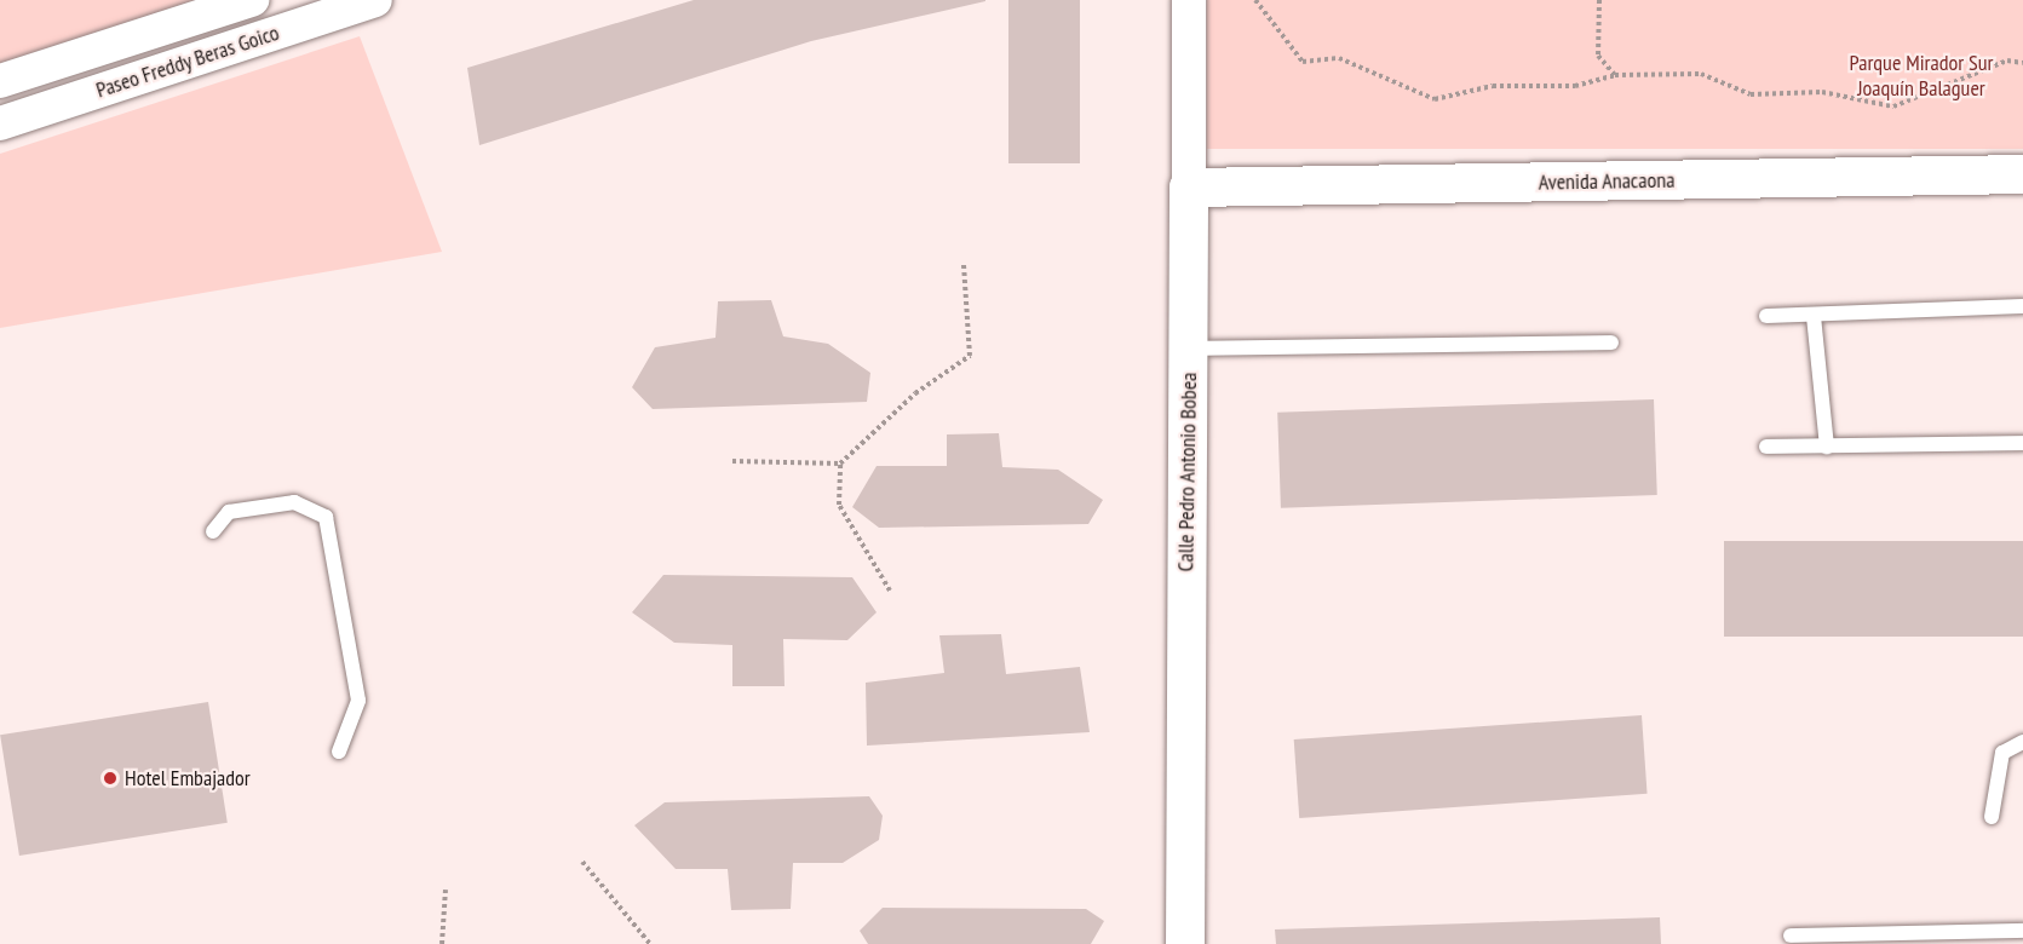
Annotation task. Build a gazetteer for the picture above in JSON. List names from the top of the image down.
{
  "streets": {
    "main road": ["Avenida Anacaona", "Calle Pedro Antonio Bobea"],
    "street": ["Paseo Freddy Beras Goico"]
  },
  "crossings": [
    ["Avenida Anacaona", "Calle Pedro Antonio Bobea"]
  ],
  "parks": ["Parque Mirador Sur Joaquín Balaguer"],
  "places": ["Hotel Embajador"]
}
